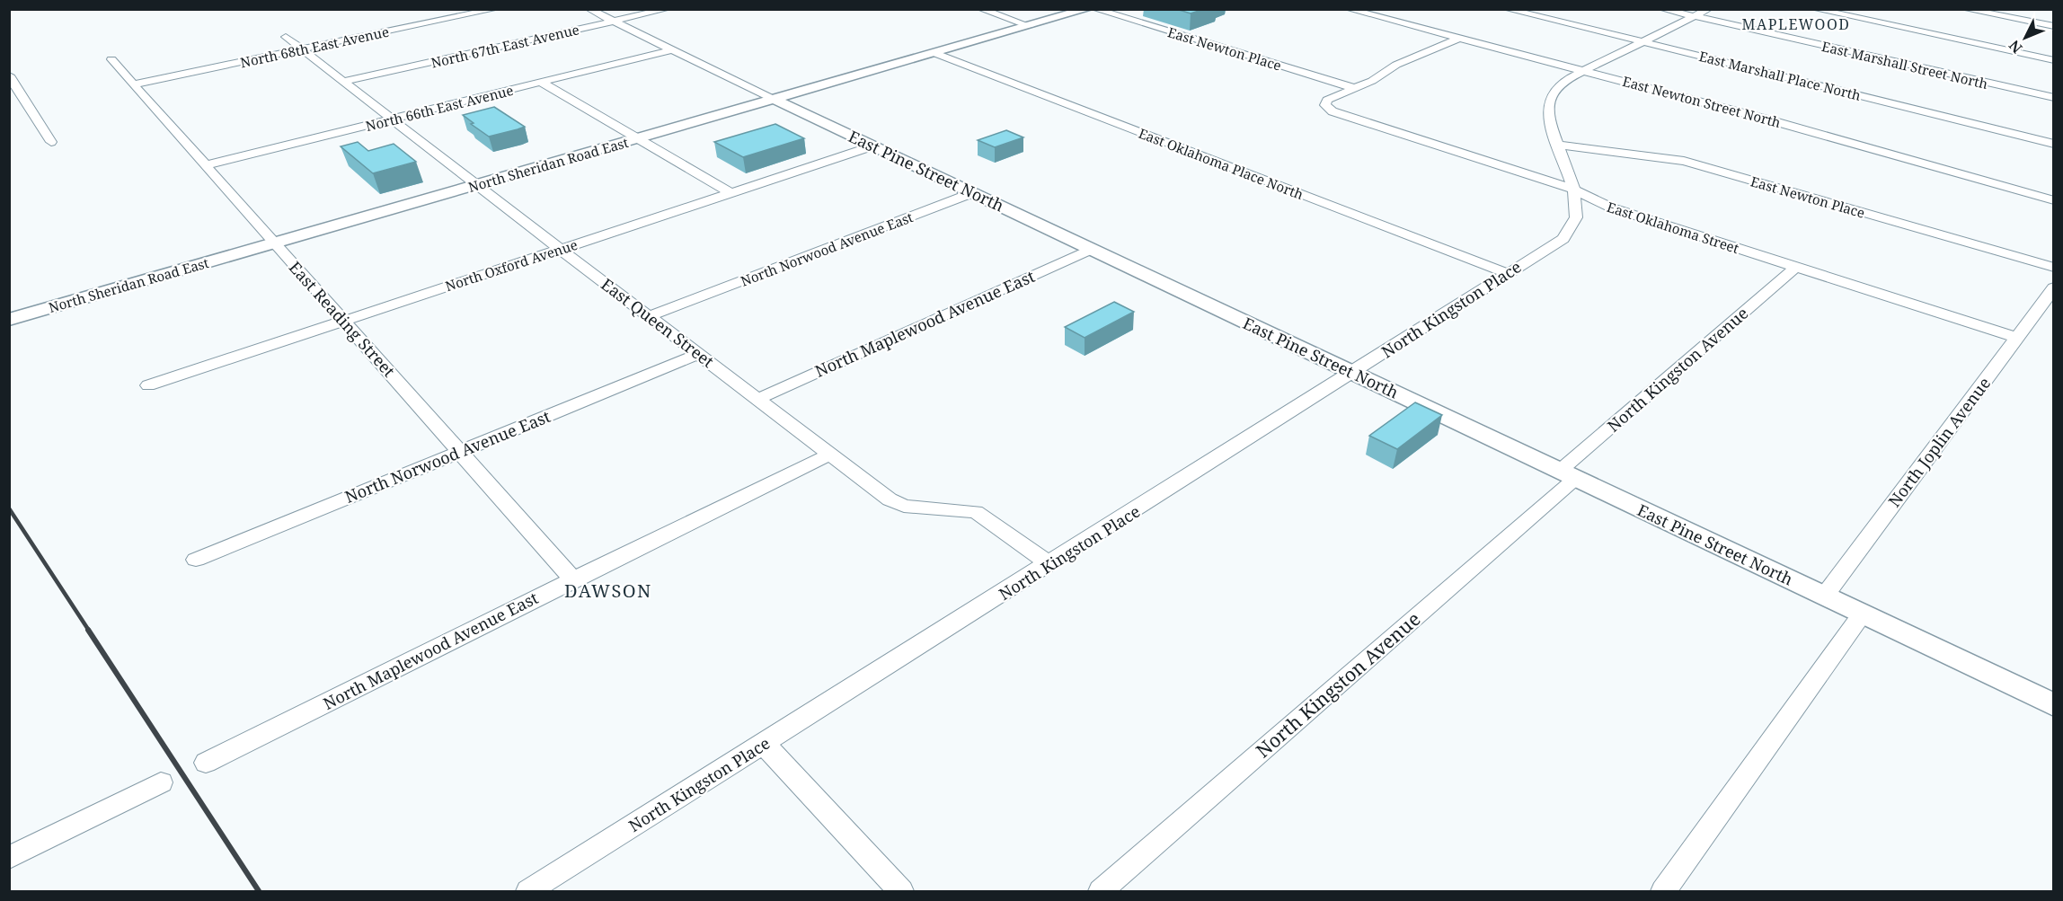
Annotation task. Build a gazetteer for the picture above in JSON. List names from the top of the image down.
{
  "streets": {
    "main road": ["North Sheridan Road East", "East Pine Street North"],
    "street": [
      "North 67th East Avenue",
      "North 68th East Avenue",
      "East Newton Place",
      "East Marshall Street North",
      "East Marshall Place North",
      "East Newton Street North",
      "North 66th East Avenue",
      "East Oklahoma Place North",
      "East Oklahoma Street",
      "North Norwood Avenue East",
      "North Oxford Avenue",
      "North Kingston Place",
      "East Reading Street",
      "East Queen Street",
      "North Maplewood Avenue East",
      "North Kingston Avenue",
      "North Joplin Avenue"
    ]
  },
  "crossings": [
    ["North 67th East Avenue", "East Pine Street North"],
    ["North 67th East Avenue", "East Queen Street"],
    ["North 68th East Avenue", "East Reading Street"],
    ["North 68th East Avenue", "East Queen Street"],
    ["East Newton Place", "East Oklahoma Street"],
    ["North 66th East Avenue", "East Pine Street North"],
    ["North 66th East Avenue", "East Reading Street"],
    ["North 66th East Avenue", "East Queen Street"],
    ["East Oklahoma Place North", "North Sheridan Road East"],
    ["East Oklahoma Place North", "North Kingston Place"],
    ["North Sheridan Road East", "East Pine Street North"],
    ["North Sheridan Road East", "East Reading Street"],
    ["North Sheridan Road East", "East Queen Street"],
    ["East Pine Street North", "North Norwood Avenue East"],
    ["East Pine Street North", "North Oxford Avenue"],
    ["East Pine Street North", "North Kingston Place"],
    ["East Pine Street North", "North Maplewood Avenue East"],
    ["East Pine Street North", "North Kingston Avenue"],
    ["East Pine Street North", "North Joplin Avenue"],
    ["East Oklahoma Street", "North Kingston Place"],
    ["East Oklahoma Street", "North Kingston Avenue"],
    ["East Oklahoma Street", "North Joplin Avenue"],
    ["North Norwood Avenue East", "East Reading Street"],
    ["North Norwood Avenue East", "East Queen Street"],
    ["North Oxford Avenue", "East Reading Street"],
    ["North Oxford Avenue", "East Queen Street"],
    ["North Kingston Place", "East Queen Street"],
    ["East Reading Street", "North Maplewood Avenue East"],
    ["East Queen Street", "North Maplewood Avenue East"]
  ],
  "districts": ["MAPLEWOOD", "DAWSON"],
  "north": "bottom left"
}
